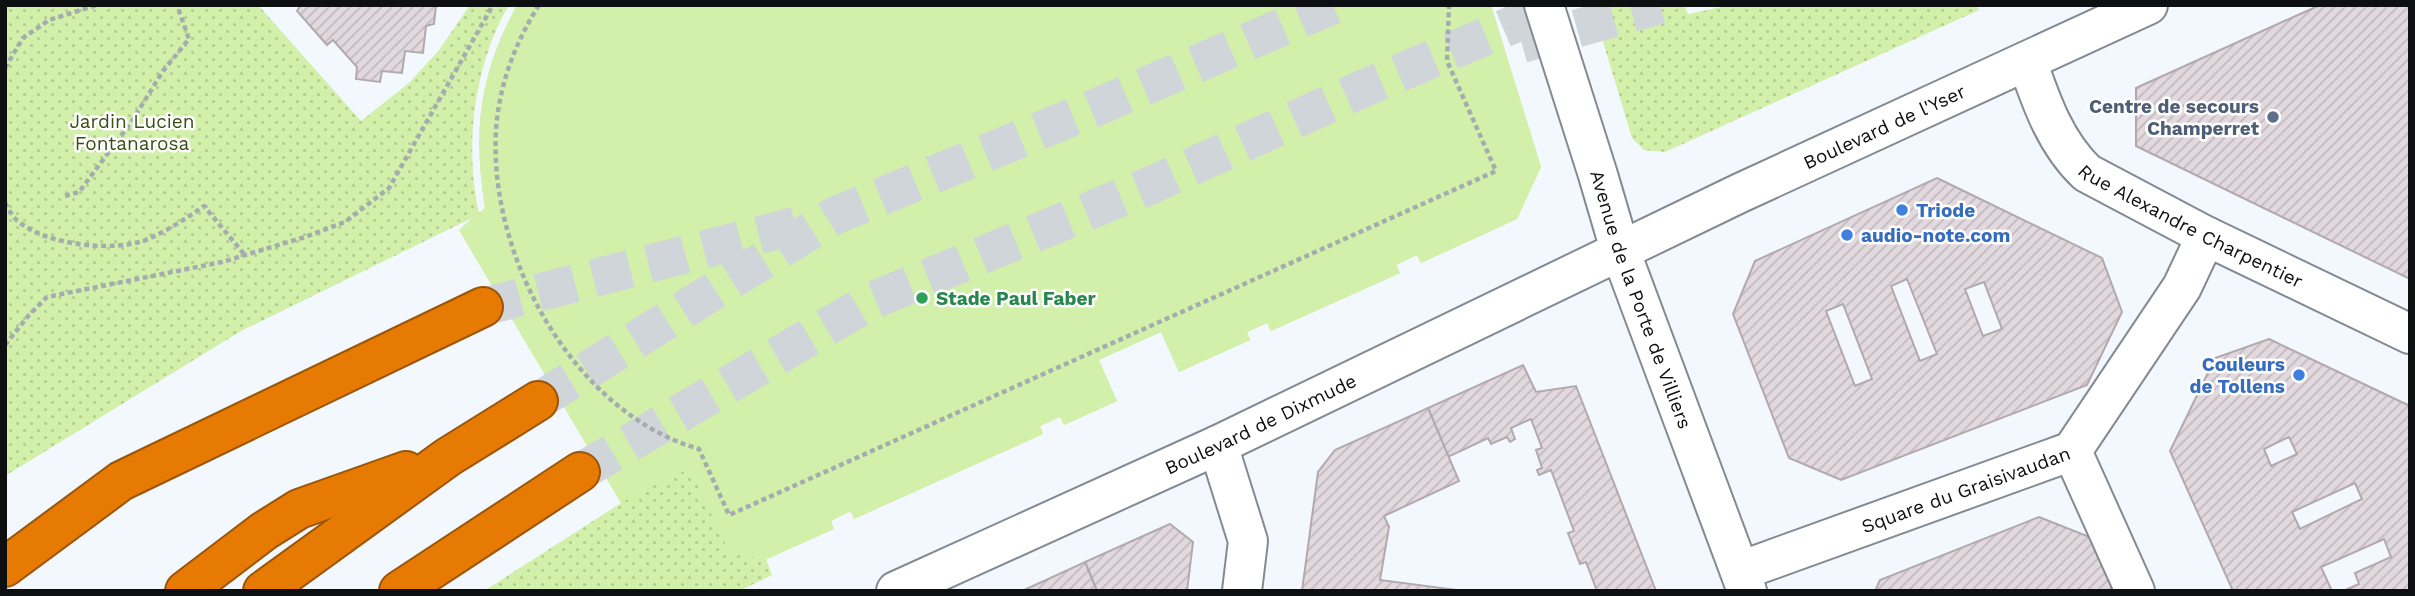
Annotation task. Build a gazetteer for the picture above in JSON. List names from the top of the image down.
{
  "streets": {
    "street": [
      "Boulevard de l'Yser",
      "Rue Alexandre Charpentier",
      "Avenue de la Porte de Villiers",
      "Boulevard de Dixmude",
      "Square du Graisivaudan"
    ]
  },
  "crossings": [
    ["Boulevard de l'Yser", "Rue Alexandre Charpentier"],
    ["Boulevard de l'Yser", "Avenue de la Porte de Villiers"],
    ["Boulevard de l'Yser", "Boulevard de Dixmude"],
    ["Rue Alexandre Charpentier", "Square du Graisivaudan"],
    ["Avenue de la Porte de Villiers", "Boulevard de Dixmude"],
    ["Avenue de la Porte de Villiers", "Square du Graisivaudan"]
  ],
  "parks": ["Jardin Lucien Fontanarosa"],
  "places": [
    "Centre de secours Champerret",
    "Triode",
    "audio-note.com",
    "Stade Paul Faber",
    "Couleurs de Tollens"
  ]
}
